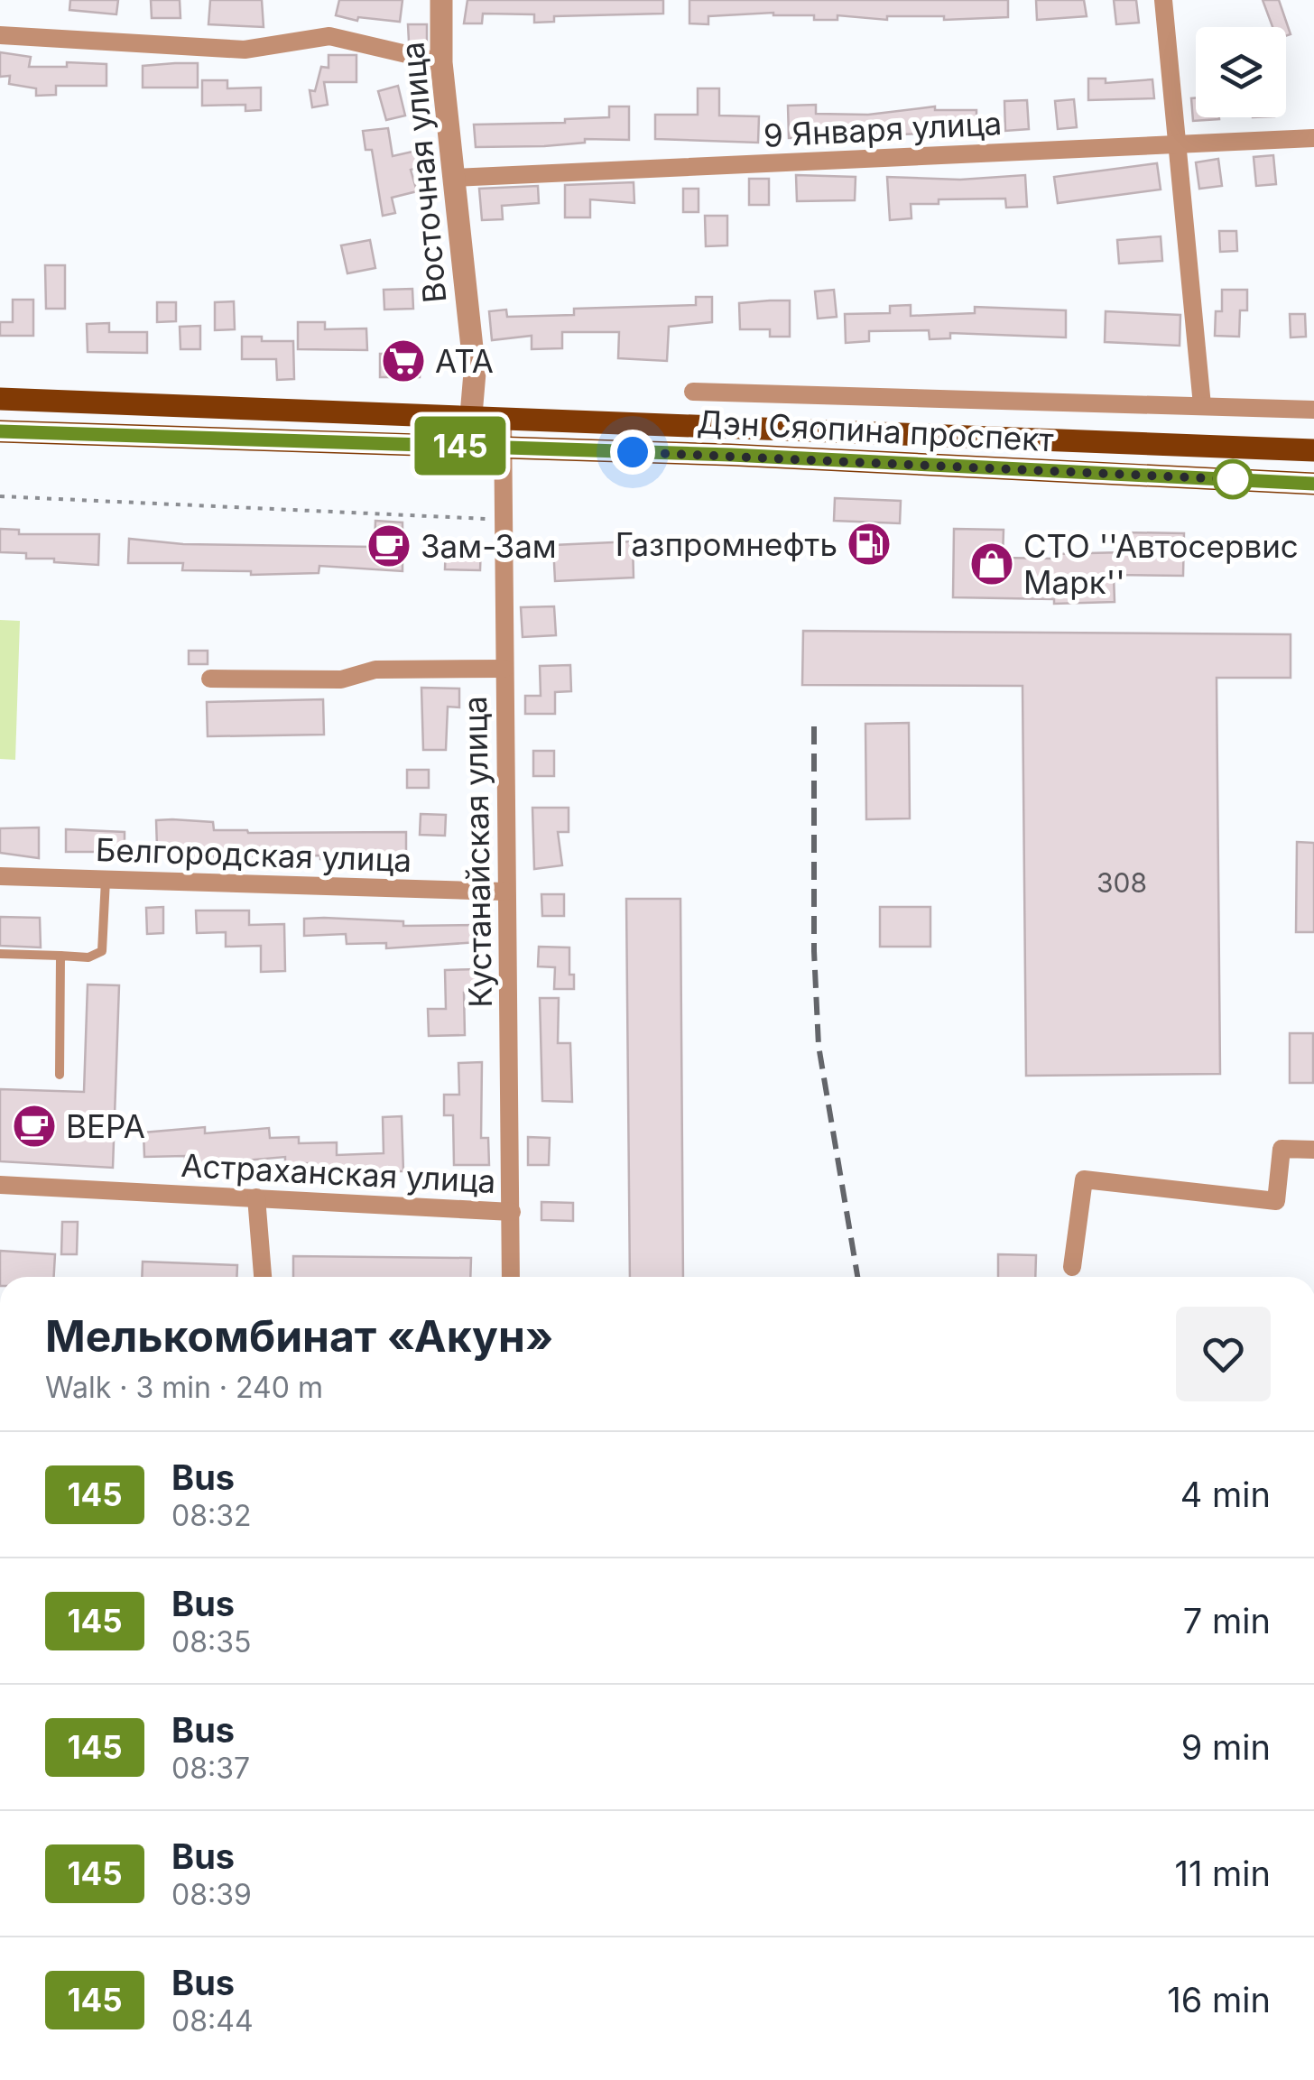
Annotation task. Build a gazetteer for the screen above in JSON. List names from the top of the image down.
{
  "streets": {
    "main road": ["Дэн Сяопина проспект"],
    "street": [
      "9 Января улица",
      "Восточная улица",
      "Кустанайская улица",
      "Белгородская улица",
      "Астраханская улица"
    ]
  },
  "crossings": [
    ["9 Января улица", "Восточная улица"],
    ["Восточная улица", "Дэн Сяопина проспект"],
    ["Дэн Сяопина проспект", "Кустанайская улица"],
    ["Кустанайская улица", "Белгородская улица"],
    ["Кустанайская улица", "Астраханская улица"]
  ],
  "places": {
    "supermarket": ["АТА"],
    "fuel station": ["Газпромнефть"],
    "cafe": ["Зам-Зам", "ВЕРА"],
    "shop": ["СТО ''Автосервис Марк''"]
  },
  "lines": ["bus line 145"],
  "house_numbers": ["308"],
  "page": {
    "on_map": "145",
    "heading": ["Мелькомбинат «Акун»", "Walk · 3 min · 240 m"],
    "list": [
      {
        "mark": "145",
        "name": "Bus",
        "note": "08:32",
        "value": "4 min"
      },
      {
        "mark": "145",
        "name": "Bus",
        "note": "08:35",
        "value": "7 min"
      },
      {
        "mark": "145",
        "name": "Bus",
        "note": "08:37",
        "value": "9 min"
      },
      {
        "mark": "145",
        "name": "Bus",
        "note": "08:39",
        "value": "11 min"
      },
      {
        "mark": "145",
        "name": "Bus",
        "note": "08:44",
        "value": "16 min"
      }
    ]
  }
}
